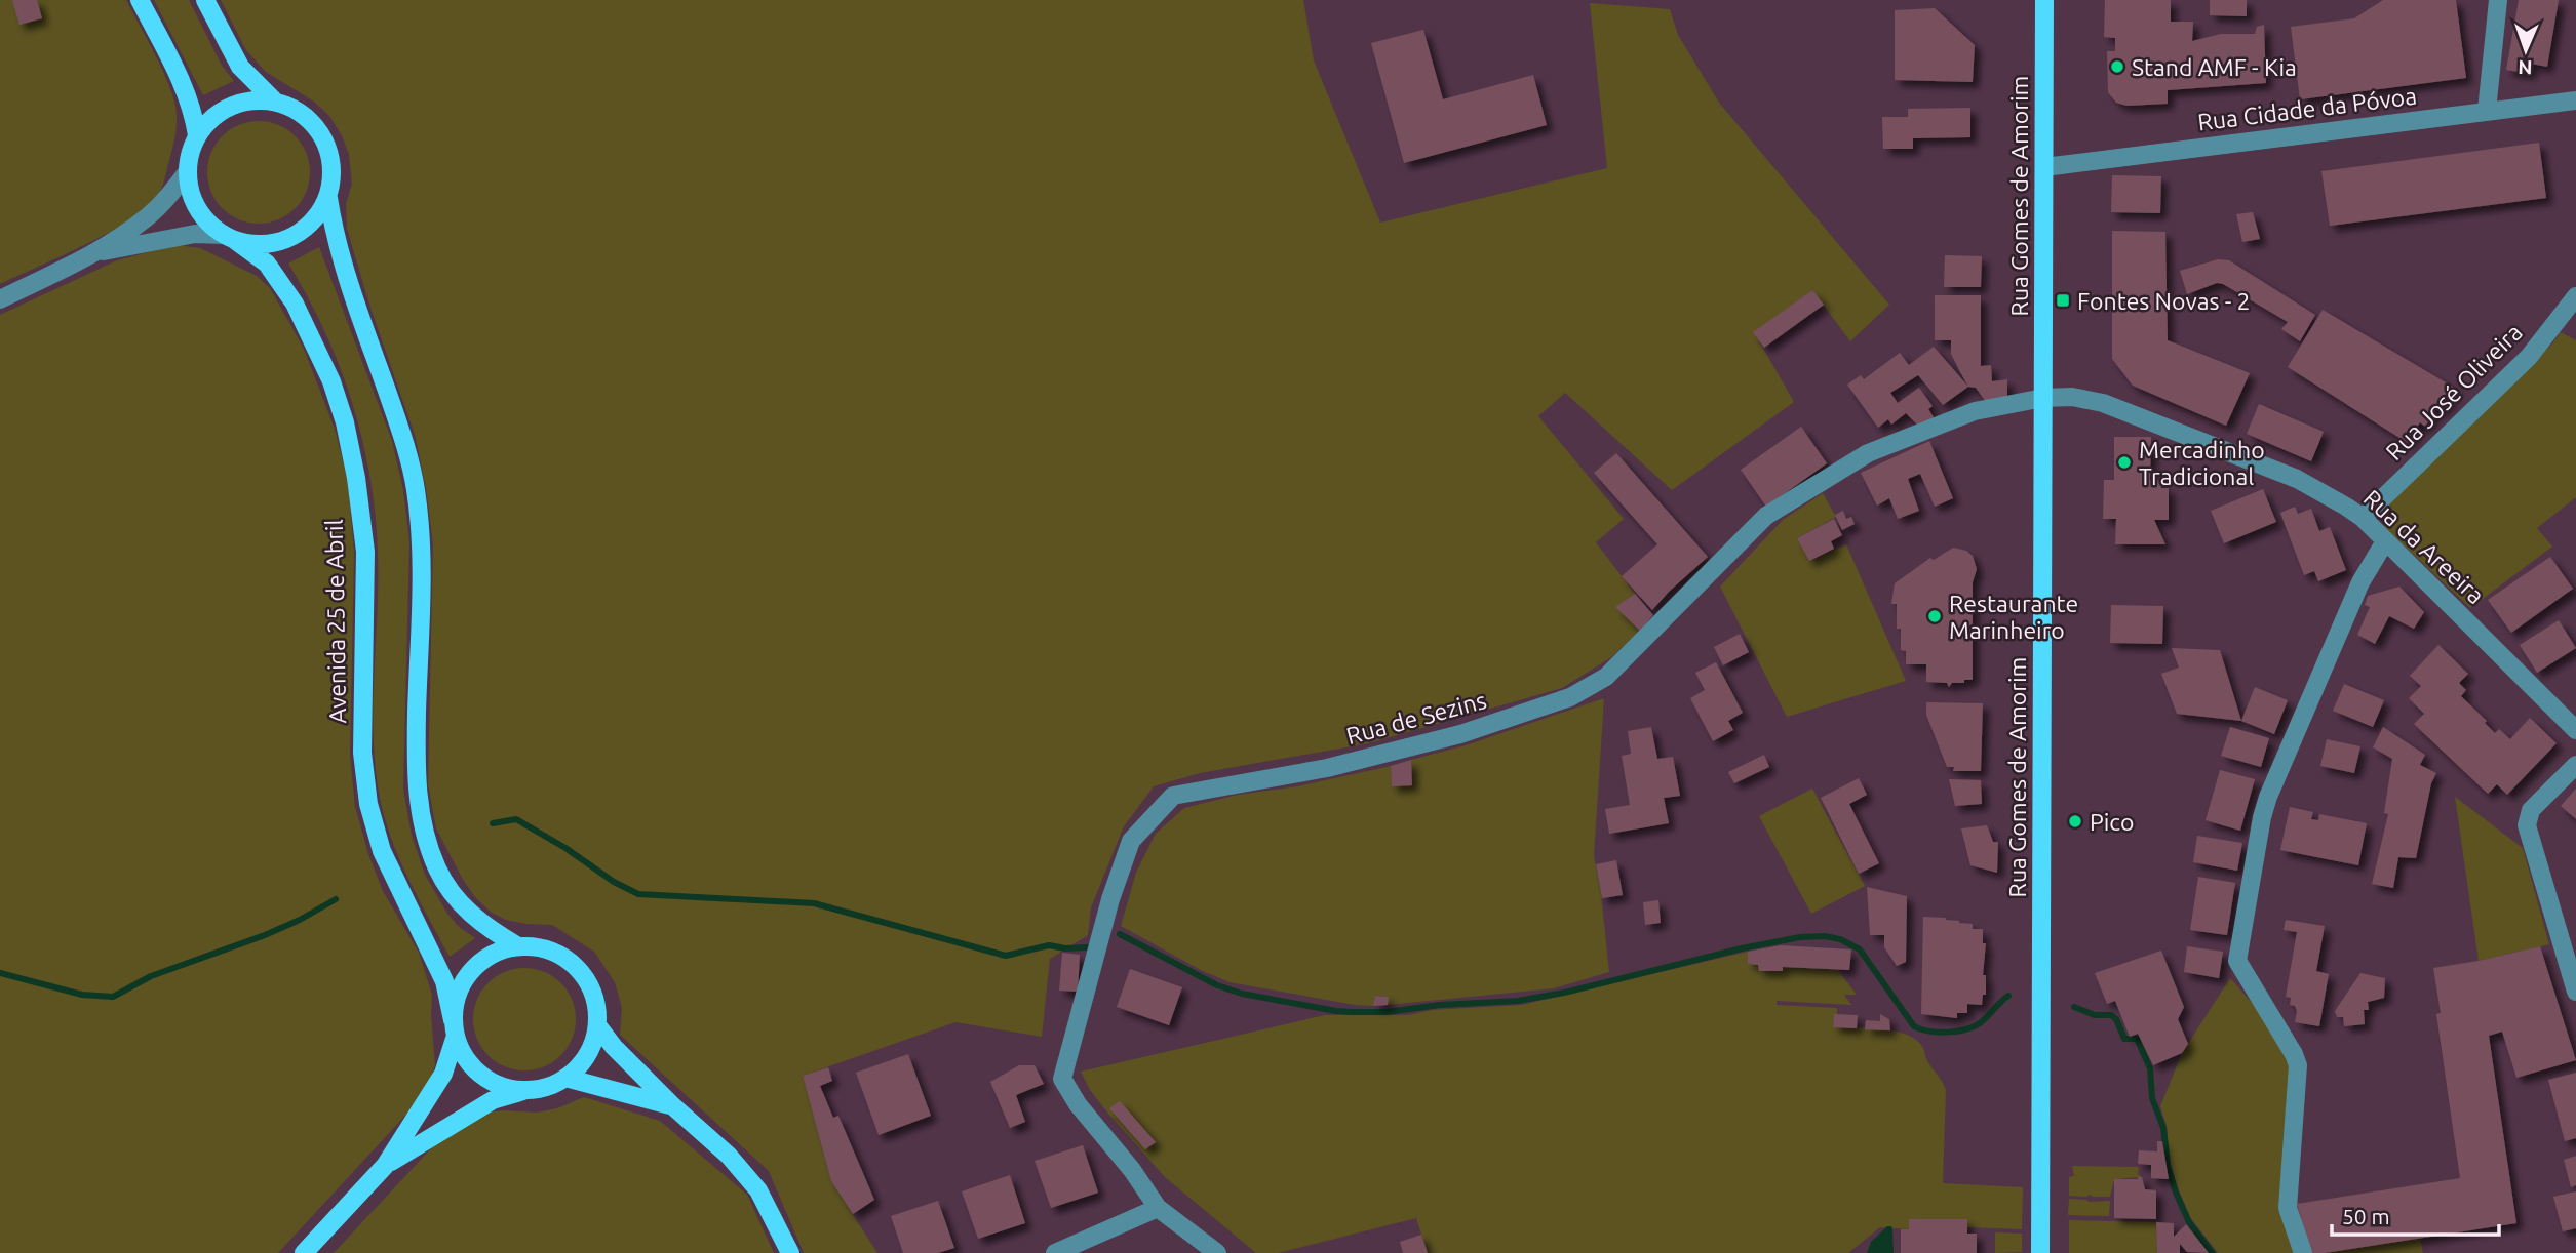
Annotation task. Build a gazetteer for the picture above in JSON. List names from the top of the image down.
{
  "streets": {
    "main road": ["Rua Gomes de Amorim", "Avenida 25 de Abril"],
    "street": [
      "Rua Cidade da Póvoa",
      "Rua José Oliveira",
      "Rua da Areeira",
      "Rua de Sezins"
    ]
  },
  "crossings": [
    ["Rua Cidade da Póvoa", "Rua Gomes de Amorim"],
    ["Rua Gomes de Amorim", "Rua da Areeira"],
    ["Rua Gomes de Amorim", "Rua de Sezins"],
    ["Rua José Oliveira", "Rua da Areeira"],
    ["Rua da Areeira", "Rua de Sezins"]
  ],
  "places": {
    "other": [
      "Stand AMF - Kia",
      "Mercadinho Tradicional",
      "Restaurante Marinheiro",
      "Pico"
    ],
    "transit": ["Fontes Novas - 2"]
  },
  "scale_bar": "50 m",
  "north": "bottom"
}
